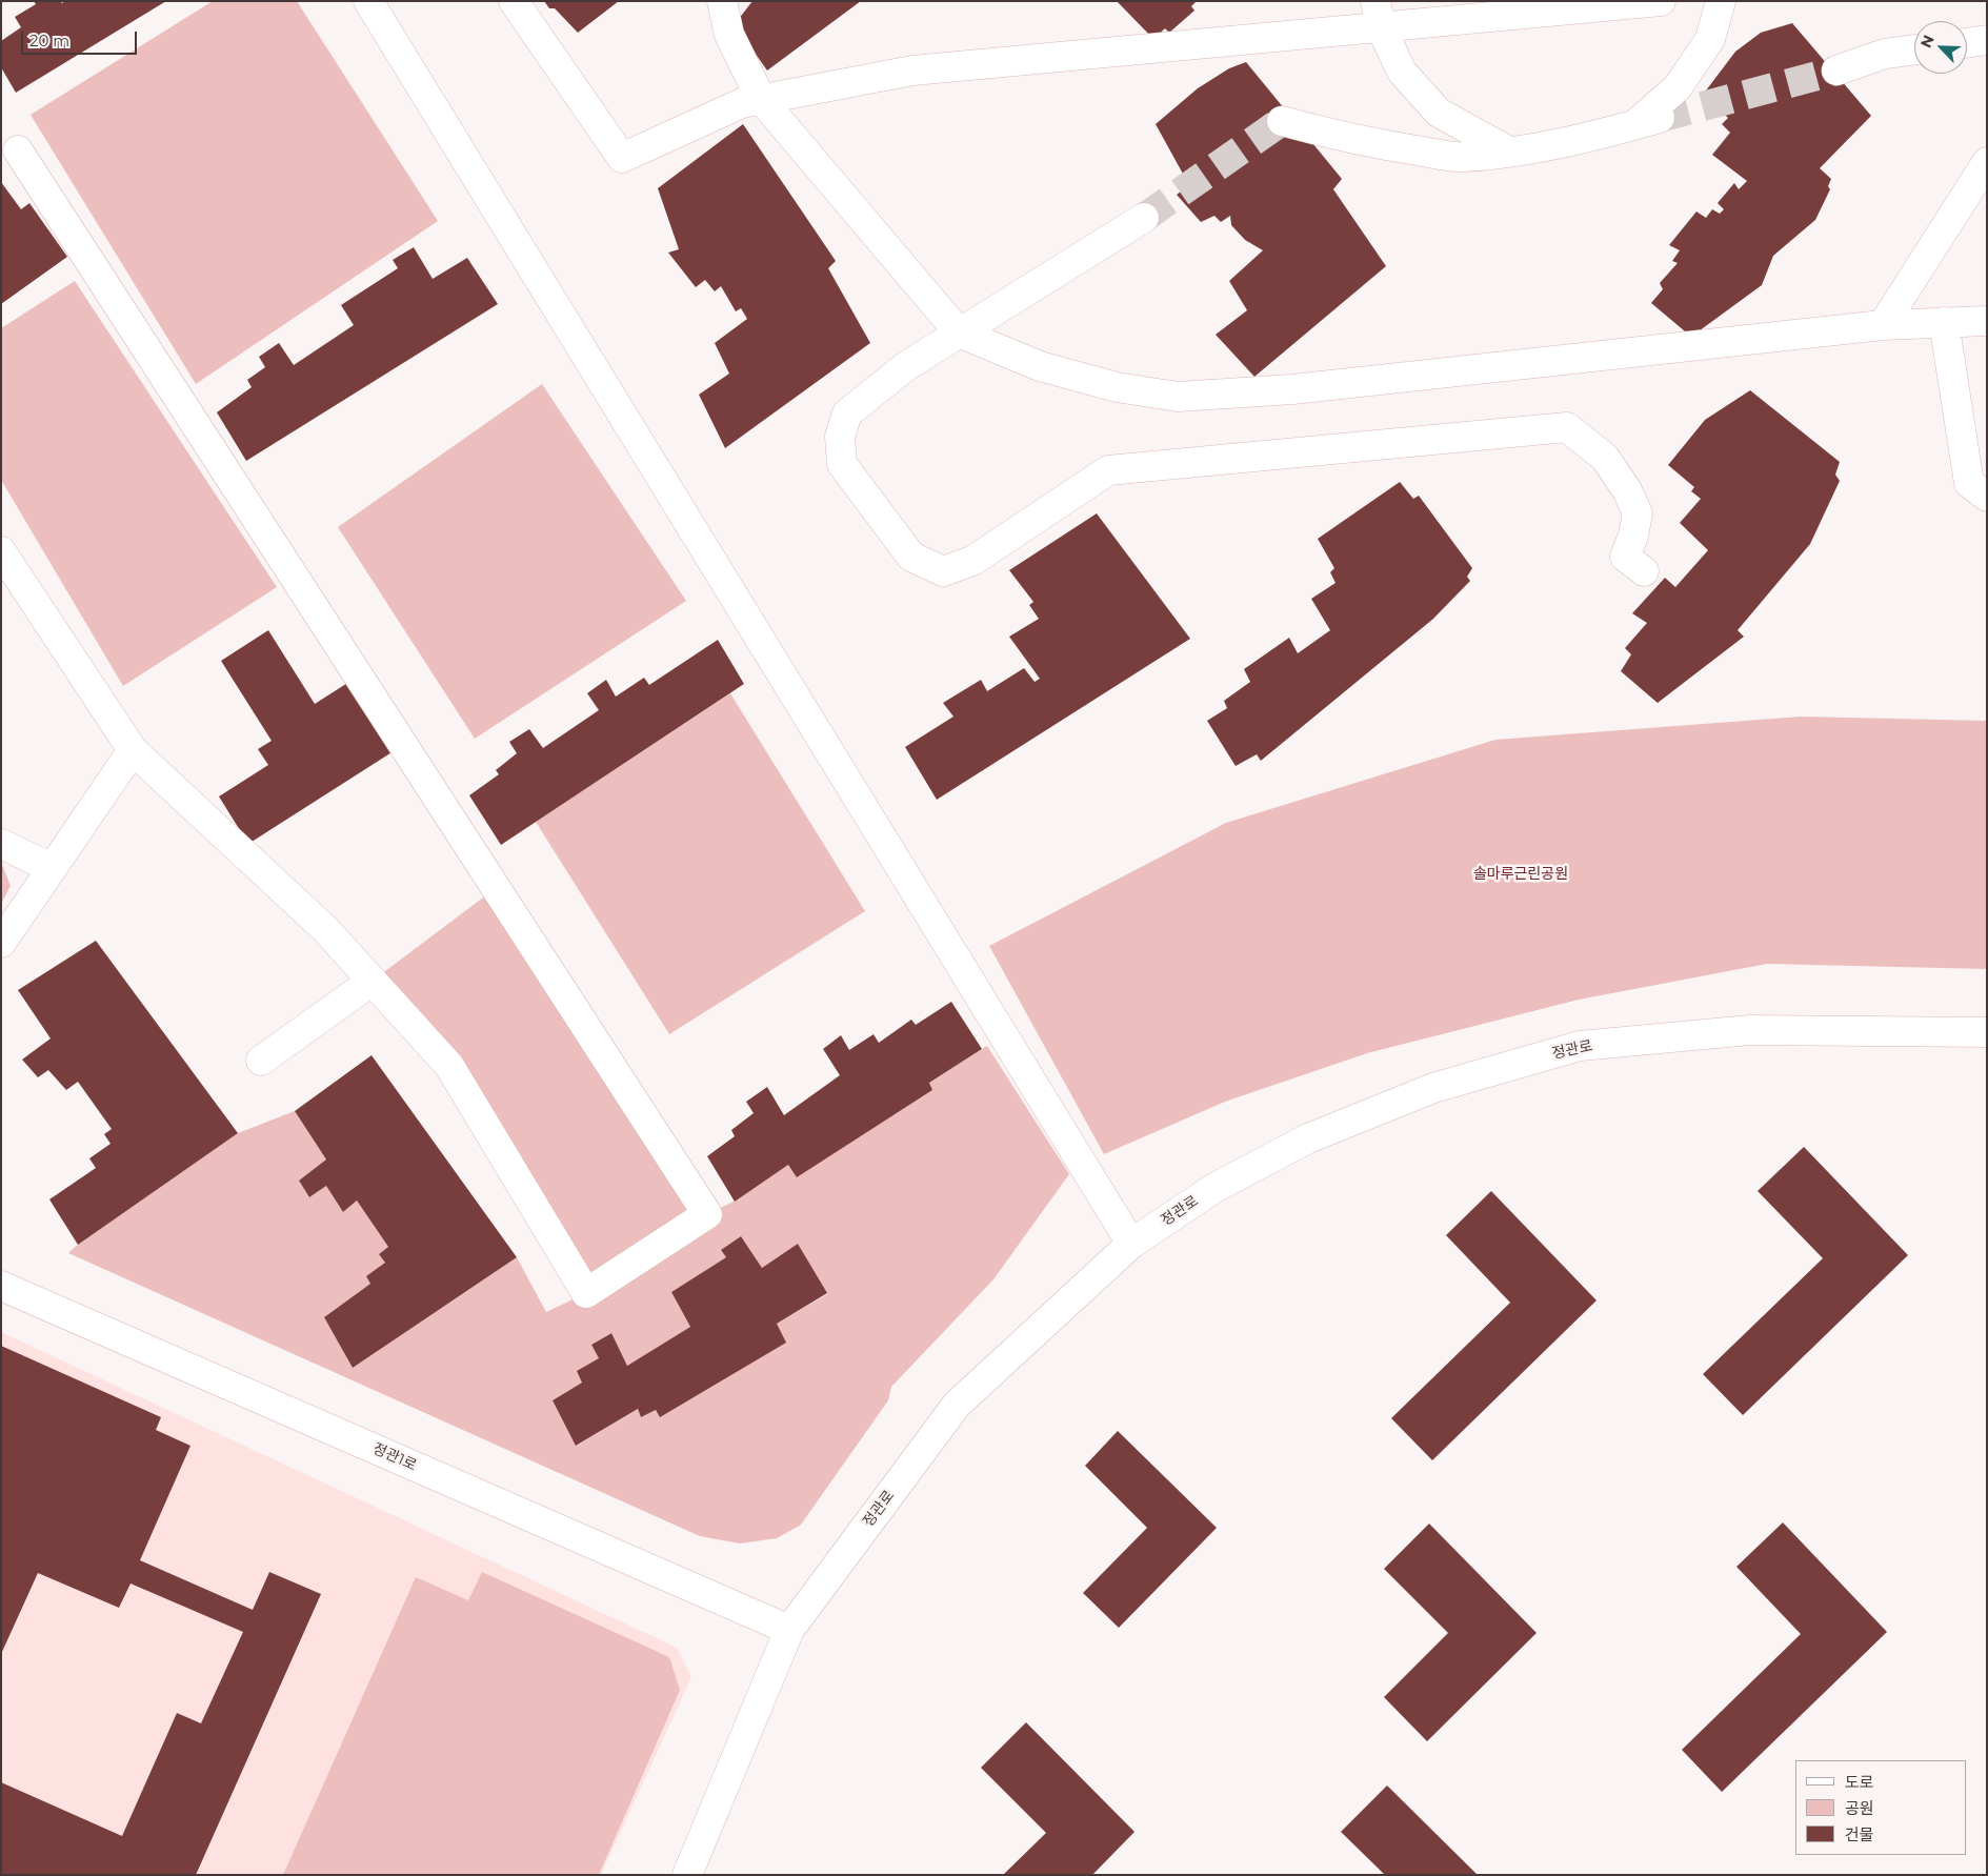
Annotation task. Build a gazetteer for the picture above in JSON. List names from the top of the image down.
{
  "streets": {
    "street": ["정관로", "정관1로"]
  },
  "crossings": [
    ["정관로", "정관1로"]
  ],
  "parks": ["솔마루근린공원"],
  "legend": ["도로", "공원", "건물"],
  "scale_bar": "20 m",
  "north": "top left"
}
